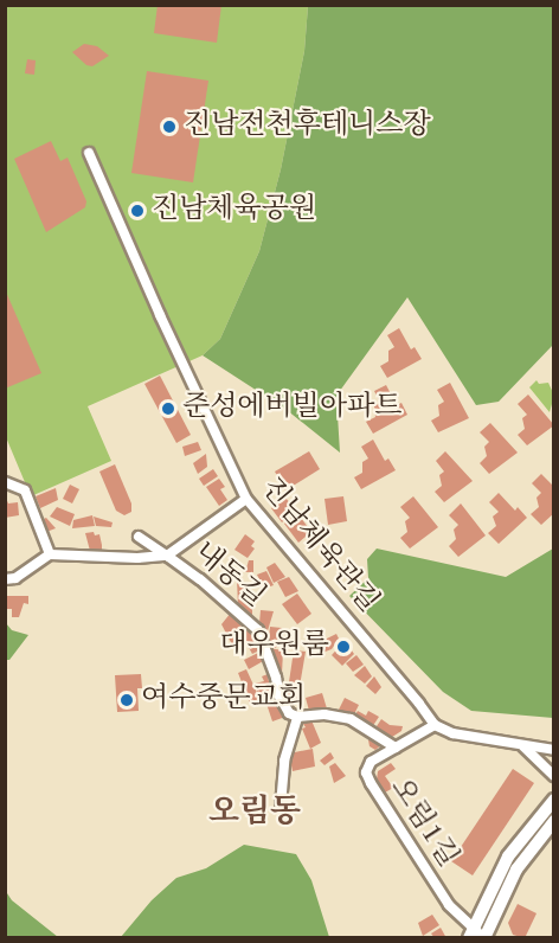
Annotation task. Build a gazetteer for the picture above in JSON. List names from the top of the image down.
{
  "streets": {
    "street": ["진남체육관길", "내동길", "오림1길"]
  },
  "crossings": [
    ["진남체육관길", "오림1길"]
  ],
  "districts": ["오림동"],
  "places": [
    "진남전천후테니스장",
    "진남체육공원",
    "준성에버빌아파트",
    "대우원룸",
    "여수중문교회"
  ]
}
